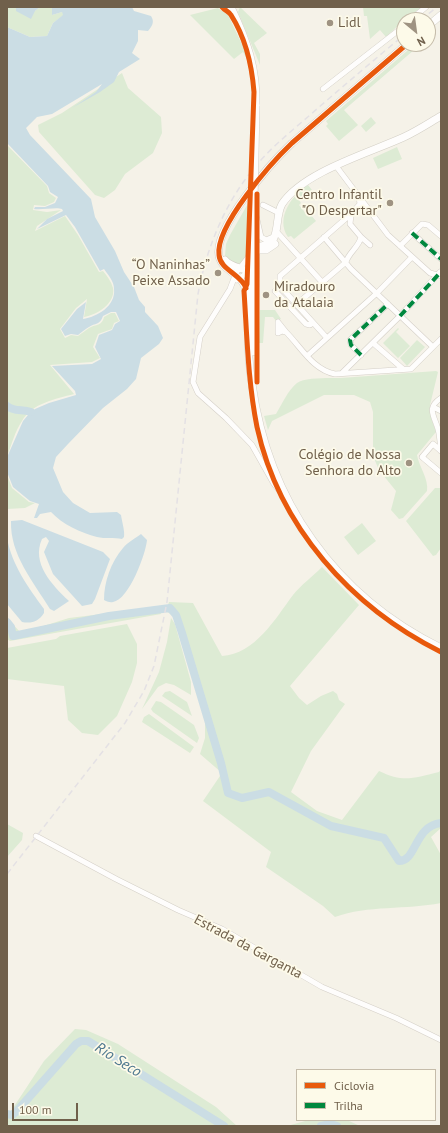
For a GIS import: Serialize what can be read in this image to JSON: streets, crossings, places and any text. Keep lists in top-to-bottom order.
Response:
{
  "streets": {
    "street": ["Estrada da Garganta"]
  },
  "water": ["Rio Seco"],
  "places": [
    "Lidl",
    "Centro Infantil \"O Despertar\"",
    "“O Naninhas” Peixe Assado",
    "Miradouro da Atalaia",
    "Colégio de Nossa Senhora do Alto"
  ],
  "legend": ["Ciclovia", "Trilha"],
  "scale_bar": "100 m",
  "north": "bottom right"
}
